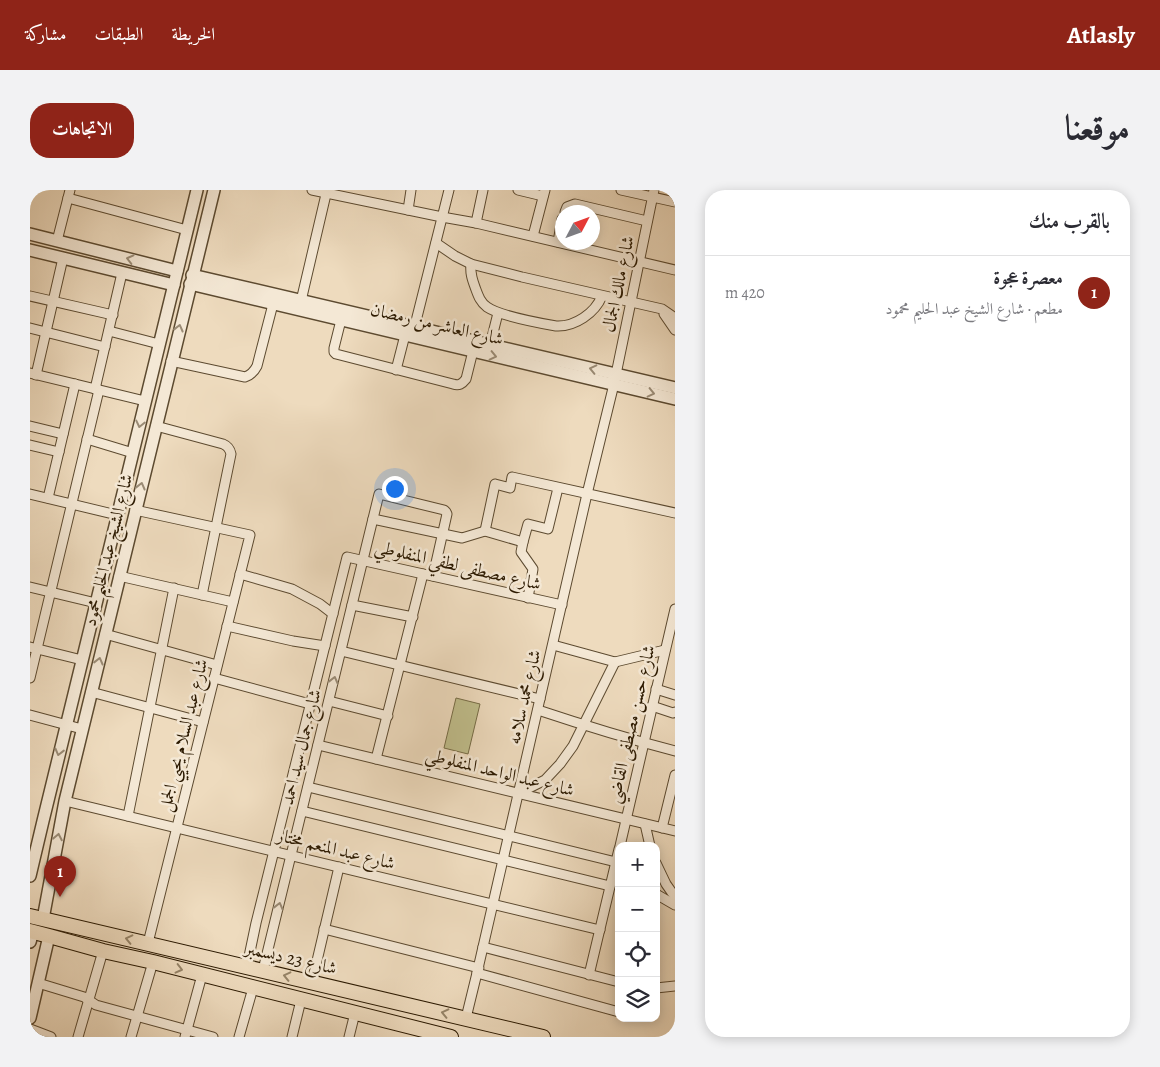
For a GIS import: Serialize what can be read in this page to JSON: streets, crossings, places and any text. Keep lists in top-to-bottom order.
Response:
{
  "streets": {
    "main road": ["شارع 23 ديسمبر"],
    "street": [
      "شارع مالك الجمال",
      "شارع العاشر من رمضان",
      "شارع الشيخ عبد الحليم محمود",
      "شارع مصطفى لطفي المنفلوطي",
      "شارع محمد سلامه",
      "شارع حسن مصطفى القاضي",
      "شارع عبد السلام يحيي الجمل",
      "شارع جمال سيد احمد",
      "شارع عبد الواحد المنفلوطي",
      "شارع عبد المنعم مختار"
    ]
  },
  "crossings": [
    ["شارع مالك الجمال", "شارع العاشر من رمضان"],
    ["شارع مالك الجمال", "شارع محمد سلامه"],
    ["شارع العاشر من رمضان", "شارع الشيخ عبد الحليم محمود"],
    ["شارع العاشر من رمضان", "شارع محمد سلامه"],
    ["شارع الشيخ عبد الحليم محمود", "شارع عبد المنعم مختار"],
    ["شارع الشيخ عبد الحليم محمود", "شارع 23 ديسمبر"],
    ["شارع مصطفى لطفي المنفلوطي", "شارع محمد سلامه"],
    ["شارع مصطفى لطفي المنفلوطي", "شارع جمال سيد احمد"],
    ["شارع محمد سلامه", "شارع عبد الواحد المنفلوطي"],
    ["شارع محمد سلامه", "شارع عبد المنعم مختار"],
    ["شارع محمد سلامه", "شارع 23 ديسمبر"],
    ["شارع حسن مصطفى القاضي", "شارع عبد الواحد المنفلوطي"],
    ["شارع عبد السلام يحيي الجمل", "شارع عبد المنعم مختار"],
    ["شارع عبد السلام يحيي الجمل", "شارع 23 ديسمبر"],
    ["شارع جمال سيد احمد", "شارع عبد الواحد المنفلوطي"],
    ["شارع جمال سيد احمد", "شارع عبد المنعم مختار"],
    ["شارع جمال سيد احمد", "شارع 23 ديسمبر"]
  ],
  "north": "top right",
  "page": {
    "header": "Atlasly",
    "nav": ["الخريطة", "الطبقات", "مشاركة"],
    "title": "موقعنا",
    "buttons": "الاتجاهات",
    "heading": "بالقرب منك",
    "list": [
      {
        "mark": "1",
        "name": "معصرة عجوة",
        "note": "مطعم · شارع الشيخ عبد الحليم محمود",
        "value": "420 m"
      }
    ],
    "map_buttons": ["+", "−"],
    "pins": "1"
  }
}
